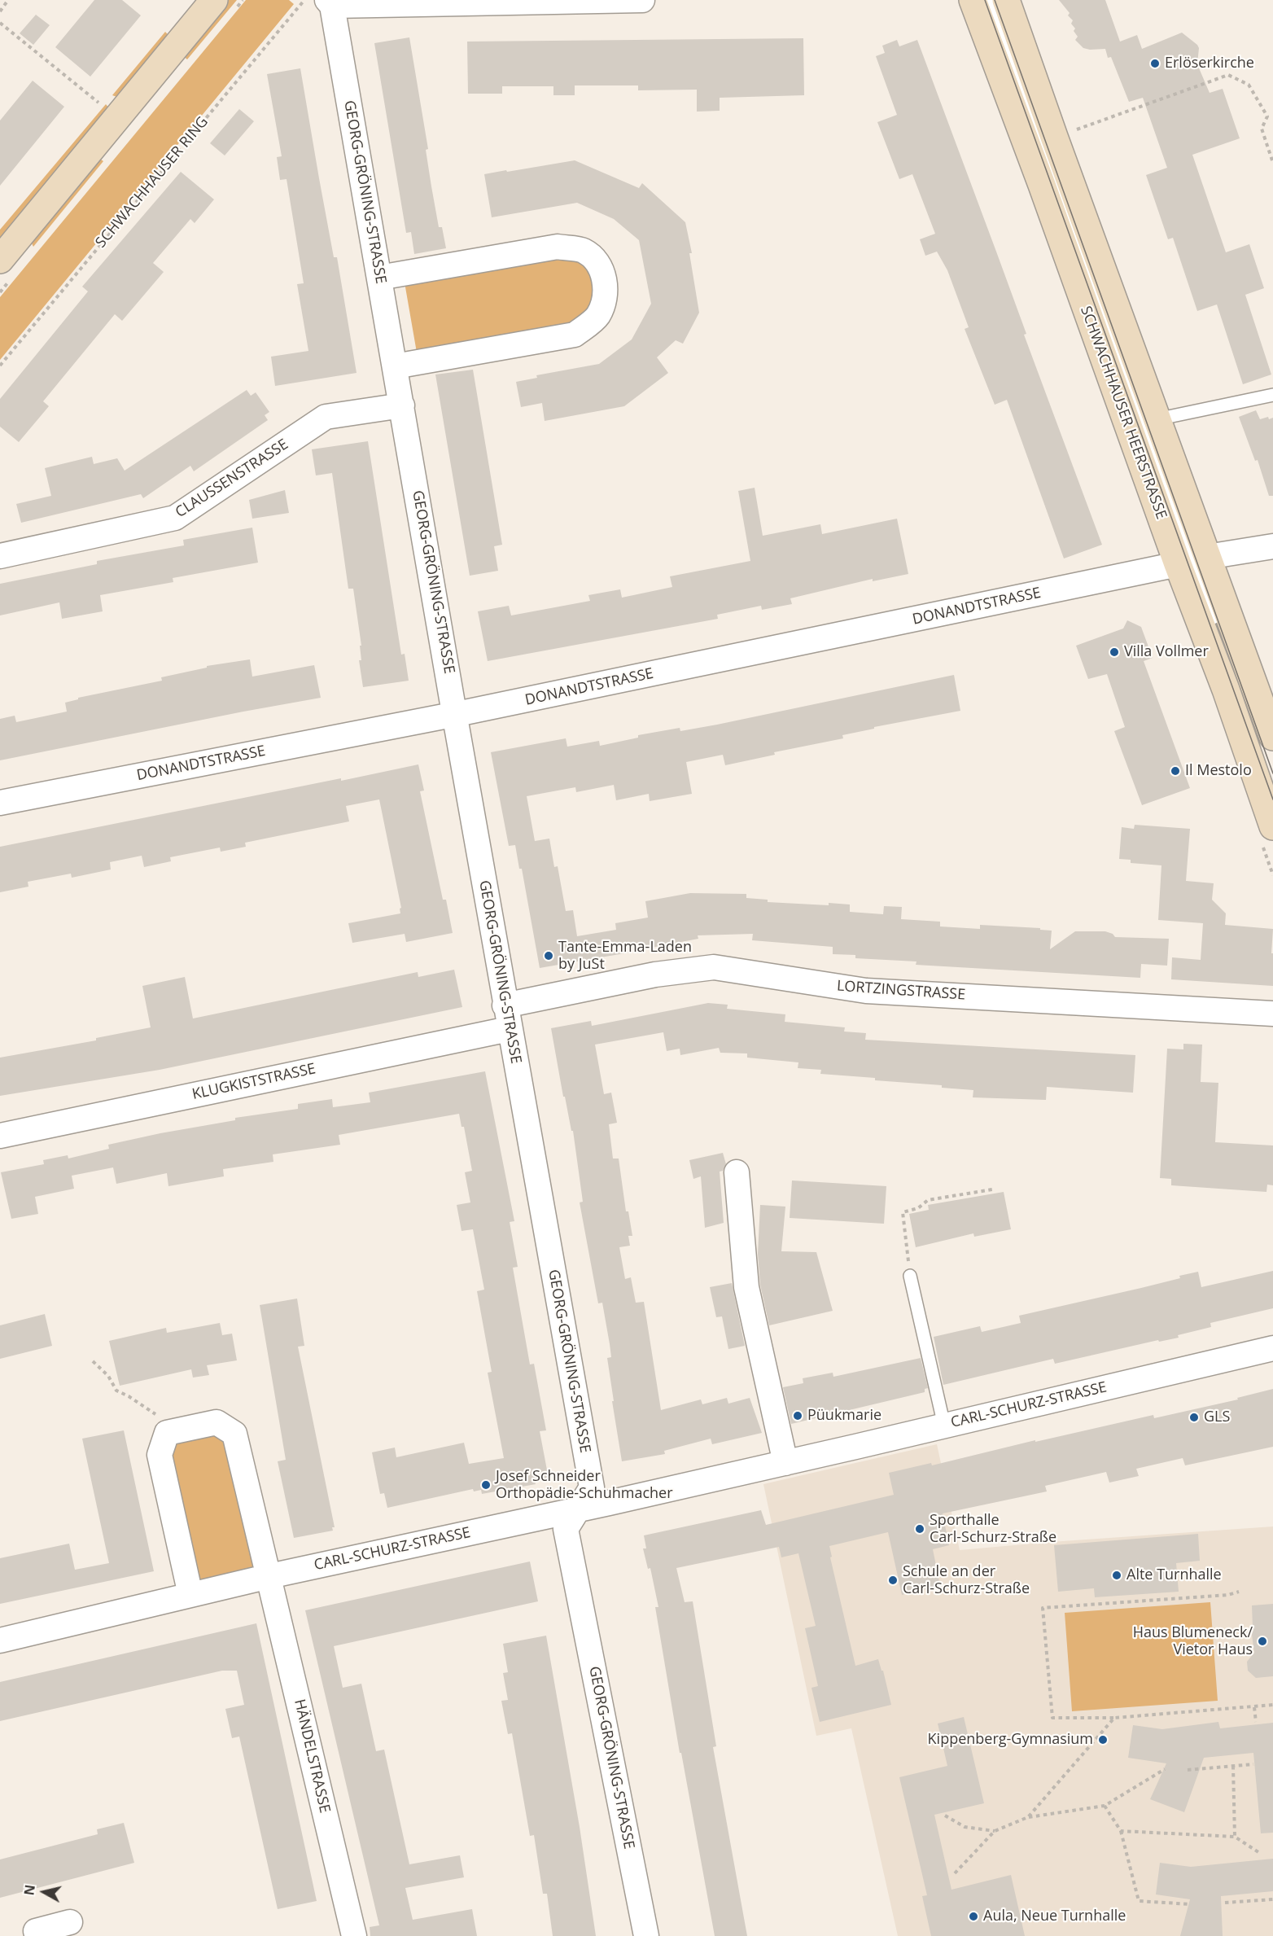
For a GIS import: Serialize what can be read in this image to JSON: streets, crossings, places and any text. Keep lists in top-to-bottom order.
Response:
{
  "streets": {
    "main road": ["SCHWACHHAUSER HEERSTRASSE"],
    "street": [
      "GEORG-GRÖNING-STRASSE",
      "CLAUSSENSTRASSE",
      "DONANDTSTRASSE",
      "LORTZINGSTRASSE",
      "KLUGKISTSTRASSE",
      "CARL-SCHURZ-STRASSE",
      "HÄNDELSTRASSE"
    ],
    "path": ["SCHWACHHAUSER RING"]
  },
  "crossings": [
    ["GEORG-GRÖNING-STRASSE", "CLAUSSENSTRASSE"],
    ["GEORG-GRÖNING-STRASSE", "DONANDTSTRASSE"],
    ["GEORG-GRÖNING-STRASSE", "LORTZINGSTRASSE"],
    ["GEORG-GRÖNING-STRASSE", "KLUGKISTSTRASSE"],
    ["GEORG-GRÖNING-STRASSE", "CARL-SCHURZ-STRASSE"],
    ["SCHWACHHAUSER HEERSTRASSE", "DONANDTSTRASSE"],
    ["LORTZINGSTRASSE", "KLUGKISTSTRASSE"],
    ["CARL-SCHURZ-STRASSE", "HÄNDELSTRASSE"]
  ],
  "places": [
    "Erlöserkirche",
    "Villa Vollmer",
    "Il Mestolo",
    "Tante-Emma-Laden by JuSt",
    "Püukmarie",
    "GLS",
    "Josef Schneider Orthopädie-Schuhmacher",
    "Sporthalle Carl-Schurz-Straße",
    "Alte Turnhalle",
    "Schule an der Carl-Schurz-Straße",
    "Haus Blumeneck/ Vietor Haus",
    "Kippenberg-Gymnasium",
    "Aula, Neue Turnhalle"
  ],
  "north": "left"
}
